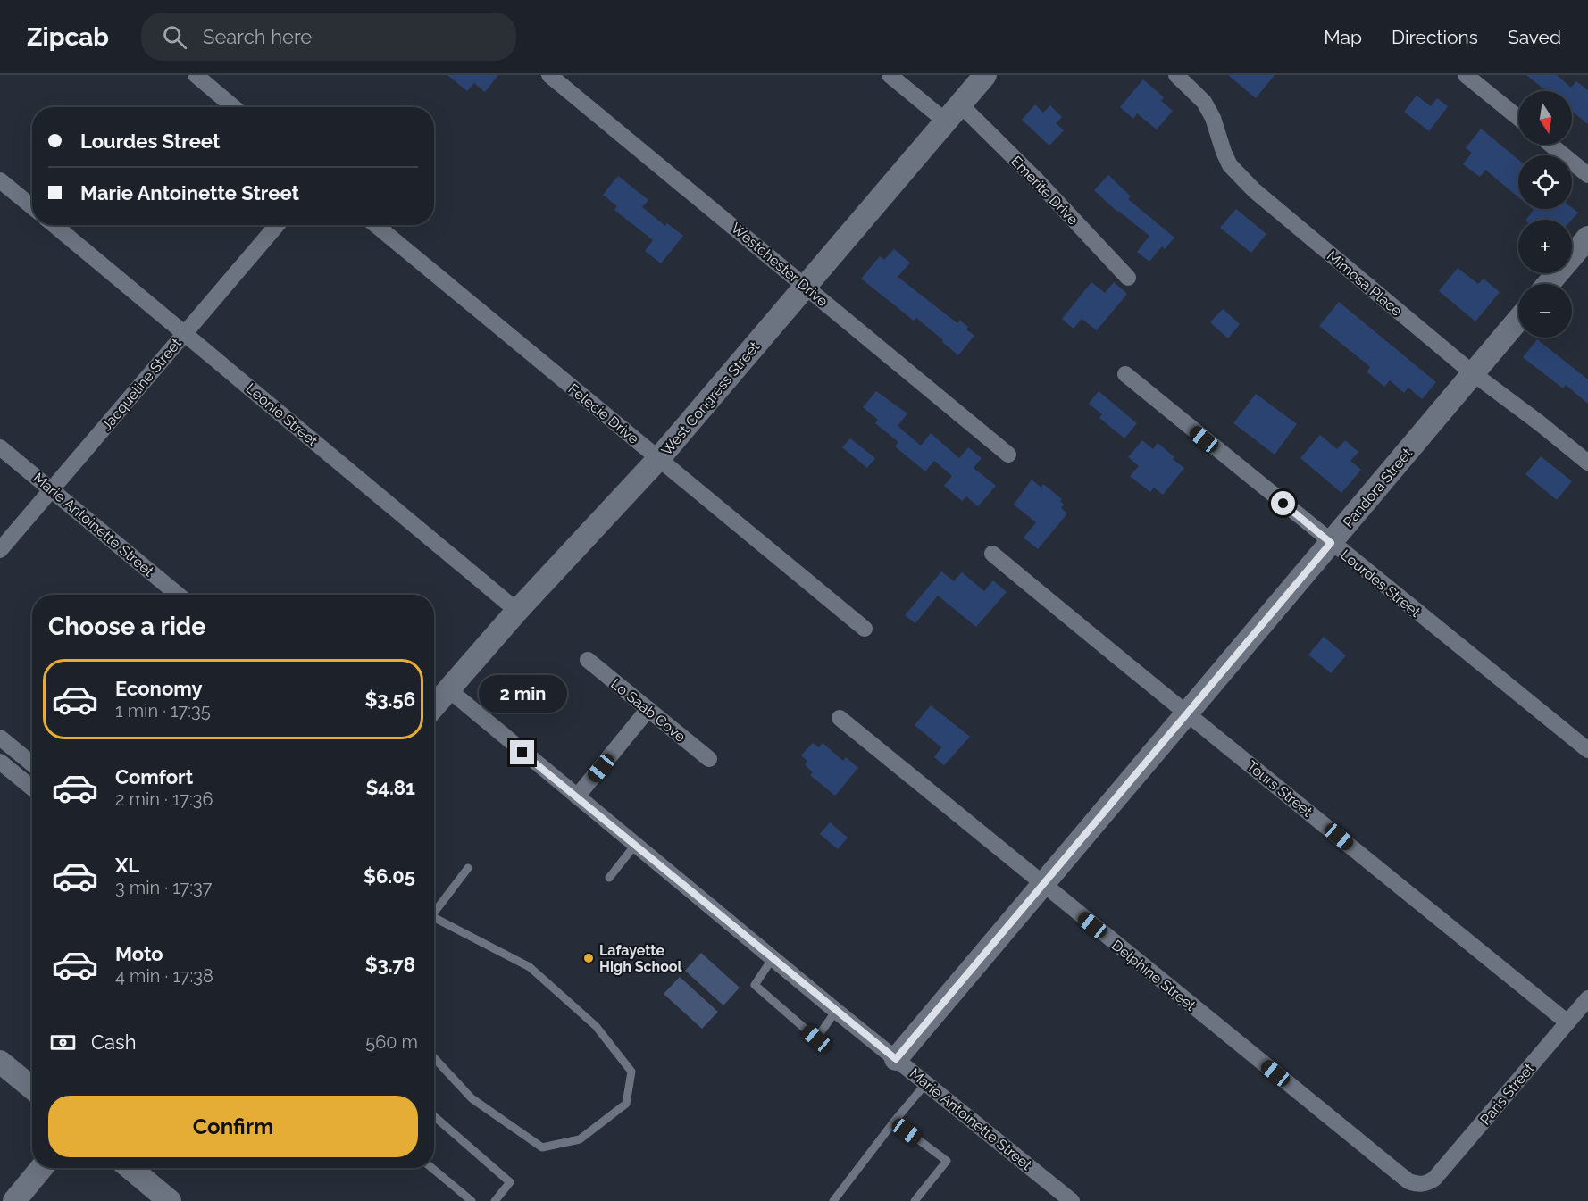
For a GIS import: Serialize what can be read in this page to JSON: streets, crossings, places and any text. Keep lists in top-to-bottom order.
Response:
{
  "streets": {
    "street": [
      "Emerite Drive",
      "Westchester Drive",
      "Mimosa Place",
      "Jacqueline Street",
      "West Congress Street",
      "Felecie Drive",
      "Leonie Street",
      "Pandora Street",
      "Marie Antoinette Street",
      "Lourdes Street",
      "Lo Saab Cove",
      "Tours Street",
      "Delphine Street",
      "Paris Street"
    ]
  },
  "crossings": [
    ["Emerite Drive", "West Congress Street"],
    ["Westchester Drive", "West Congress Street"],
    ["Mimosa Place", "Pandora Street"],
    ["Jacqueline Street", "Leonie Street"],
    ["Jacqueline Street", "Marie Antoinette Street"],
    ["West Congress Street", "Felecie Drive"],
    ["West Congress Street", "Leonie Street"],
    ["West Congress Street", "Marie Antoinette Street"],
    ["Pandora Street", "Marie Antoinette Street"],
    ["Pandora Street", "Lourdes Street"],
    ["Pandora Street", "Tours Street"],
    ["Pandora Street", "Delphine Street"],
    ["Tours Street", "Paris Street"],
    ["Delphine Street", "Paris Street"]
  ],
  "places": ["Lafayette High School"],
  "north": "bottom",
  "page": {
    "header": "Zipcab",
    "search": "Search here",
    "nav": ["Map", "Directions", "Saved"],
    "map_buttons": ["+", "−"],
    "banner": ["Lourdes Street", "Marie Antoinette Street"],
    "heading": "Choose a ride",
    "list": [
      {
        "name": "Economy",
        "note": "1 min · 17:35",
        "value": "$3.56"
      },
      {
        "name": "Comfort",
        "note": "2 min · 17:36",
        "value": "$4.81"
      },
      {
        "name": "XL",
        "note": "3 min · 17:37",
        "value": "$6.05"
      },
      {
        "name": "Moto",
        "note": "4 min · 17:38",
        "value": "$3.78"
      }
    ],
    "bubble": "2 min",
    "pay": ["Cash", "560 m"],
    "buttons": "Confirm"
  }
}
